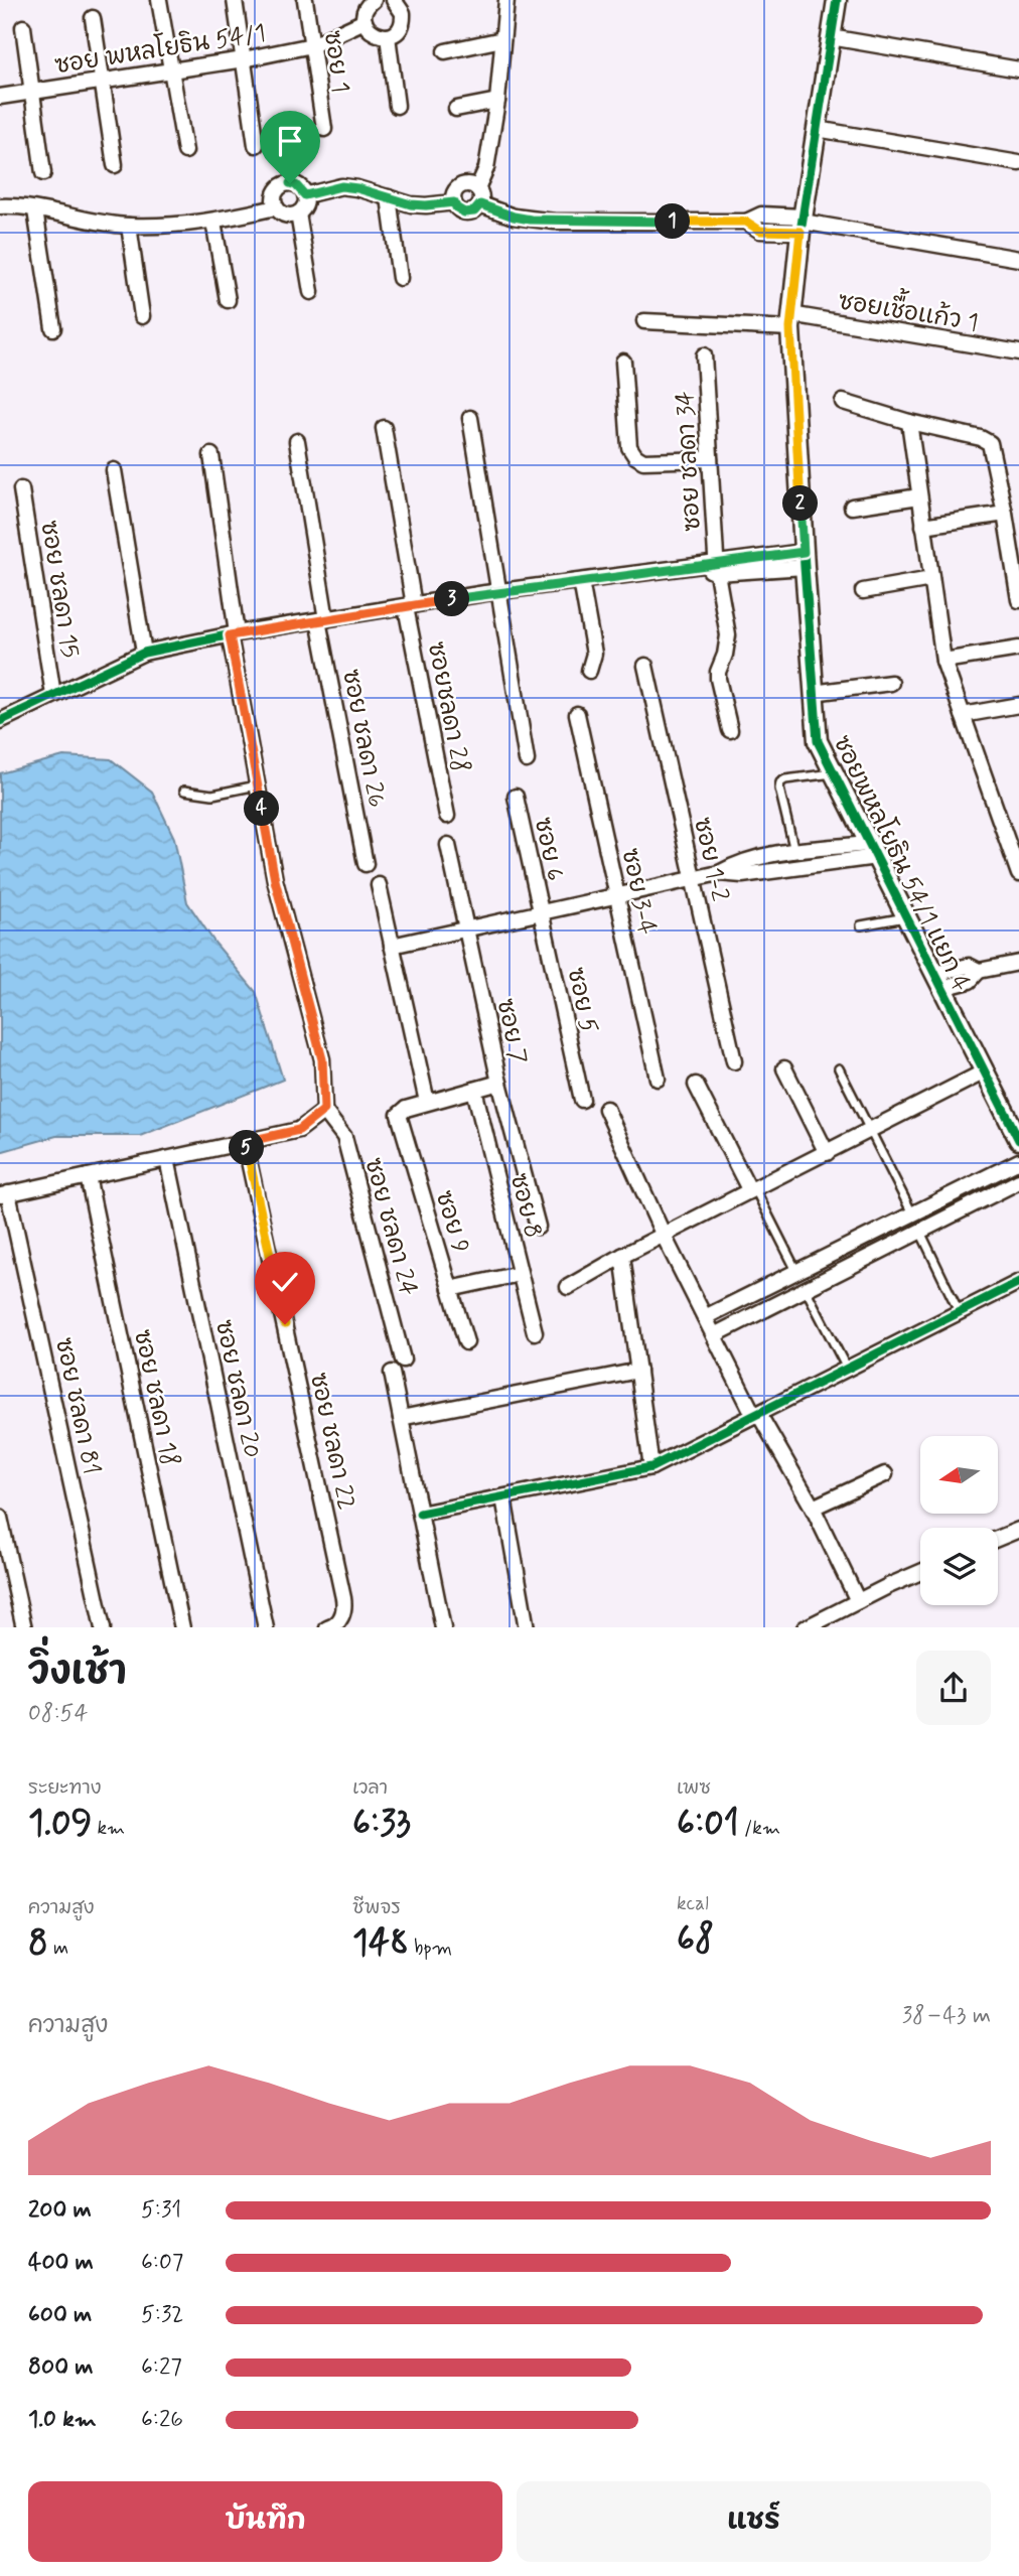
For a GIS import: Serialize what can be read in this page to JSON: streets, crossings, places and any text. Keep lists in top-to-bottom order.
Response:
{
  "streets": {
    "street": [
      "ซอย พหลโยธิน 54/1",
      "ซอย 1",
      "ซอยเชื้อแก้ว 1",
      "ซอย ชลดา 34",
      "ซอย ชลดา 15",
      "ซอยชลดา 28",
      "ซอย ชลดา 26",
      "ซอย 6",
      "ซอย 1-2",
      "ซอยพหลโยธิน 54/1 แยก 4",
      "ซอย 3-4",
      "ซอย 5",
      "ซอย 7",
      "ซอย 8",
      "ซอย 9",
      "ซอย ชลดา 24",
      "ซอย ชลดา 20",
      "ซอย ชลดา 18",
      "ซอย ชลดา 81",
      "ซอย ชลดา 22"
    ]
  },
  "crossings": [
    ["ซอย พหลโยธิน 54/1", "ซอย 1"],
    ["ซอยเชื้อแก้ว 1", "ซอยพหลโยธิน 54/1 แยก 4"],
    ["ซอย 6", "ซอย 5"]
  ],
  "north": "left",
  "page": {
    "pins": [
      "1",
      "2",
      "3",
      "4",
      "5"
    ],
    "heading": ["วิ่งเช้า", "08:54"],
    "stats": [
      ["ระยะทาง", "1.09 km"],
      ["เวลา", "6:33"],
      ["เพซ", "6:01 /km"],
      ["ความสูง", "8 m"],
      ["ชีพจร", "148 bpm"],
      ["kcal", "68"]
    ],
    "chart": ["ความสูง", "38–43 m"],
    "list": [
      {
        "name": "200 m",
        "note": "5:31"
      },
      {
        "name": "400 m",
        "note": "6:07"
      },
      {
        "name": "600 m",
        "note": "5:32"
      },
      {
        "name": "800 m",
        "note": "6:27"
      },
      {
        "name": "1.0 km",
        "note": "6:26"
      }
    ],
    "buttons": ["บันทึก", "แชร์"]
  }
}
